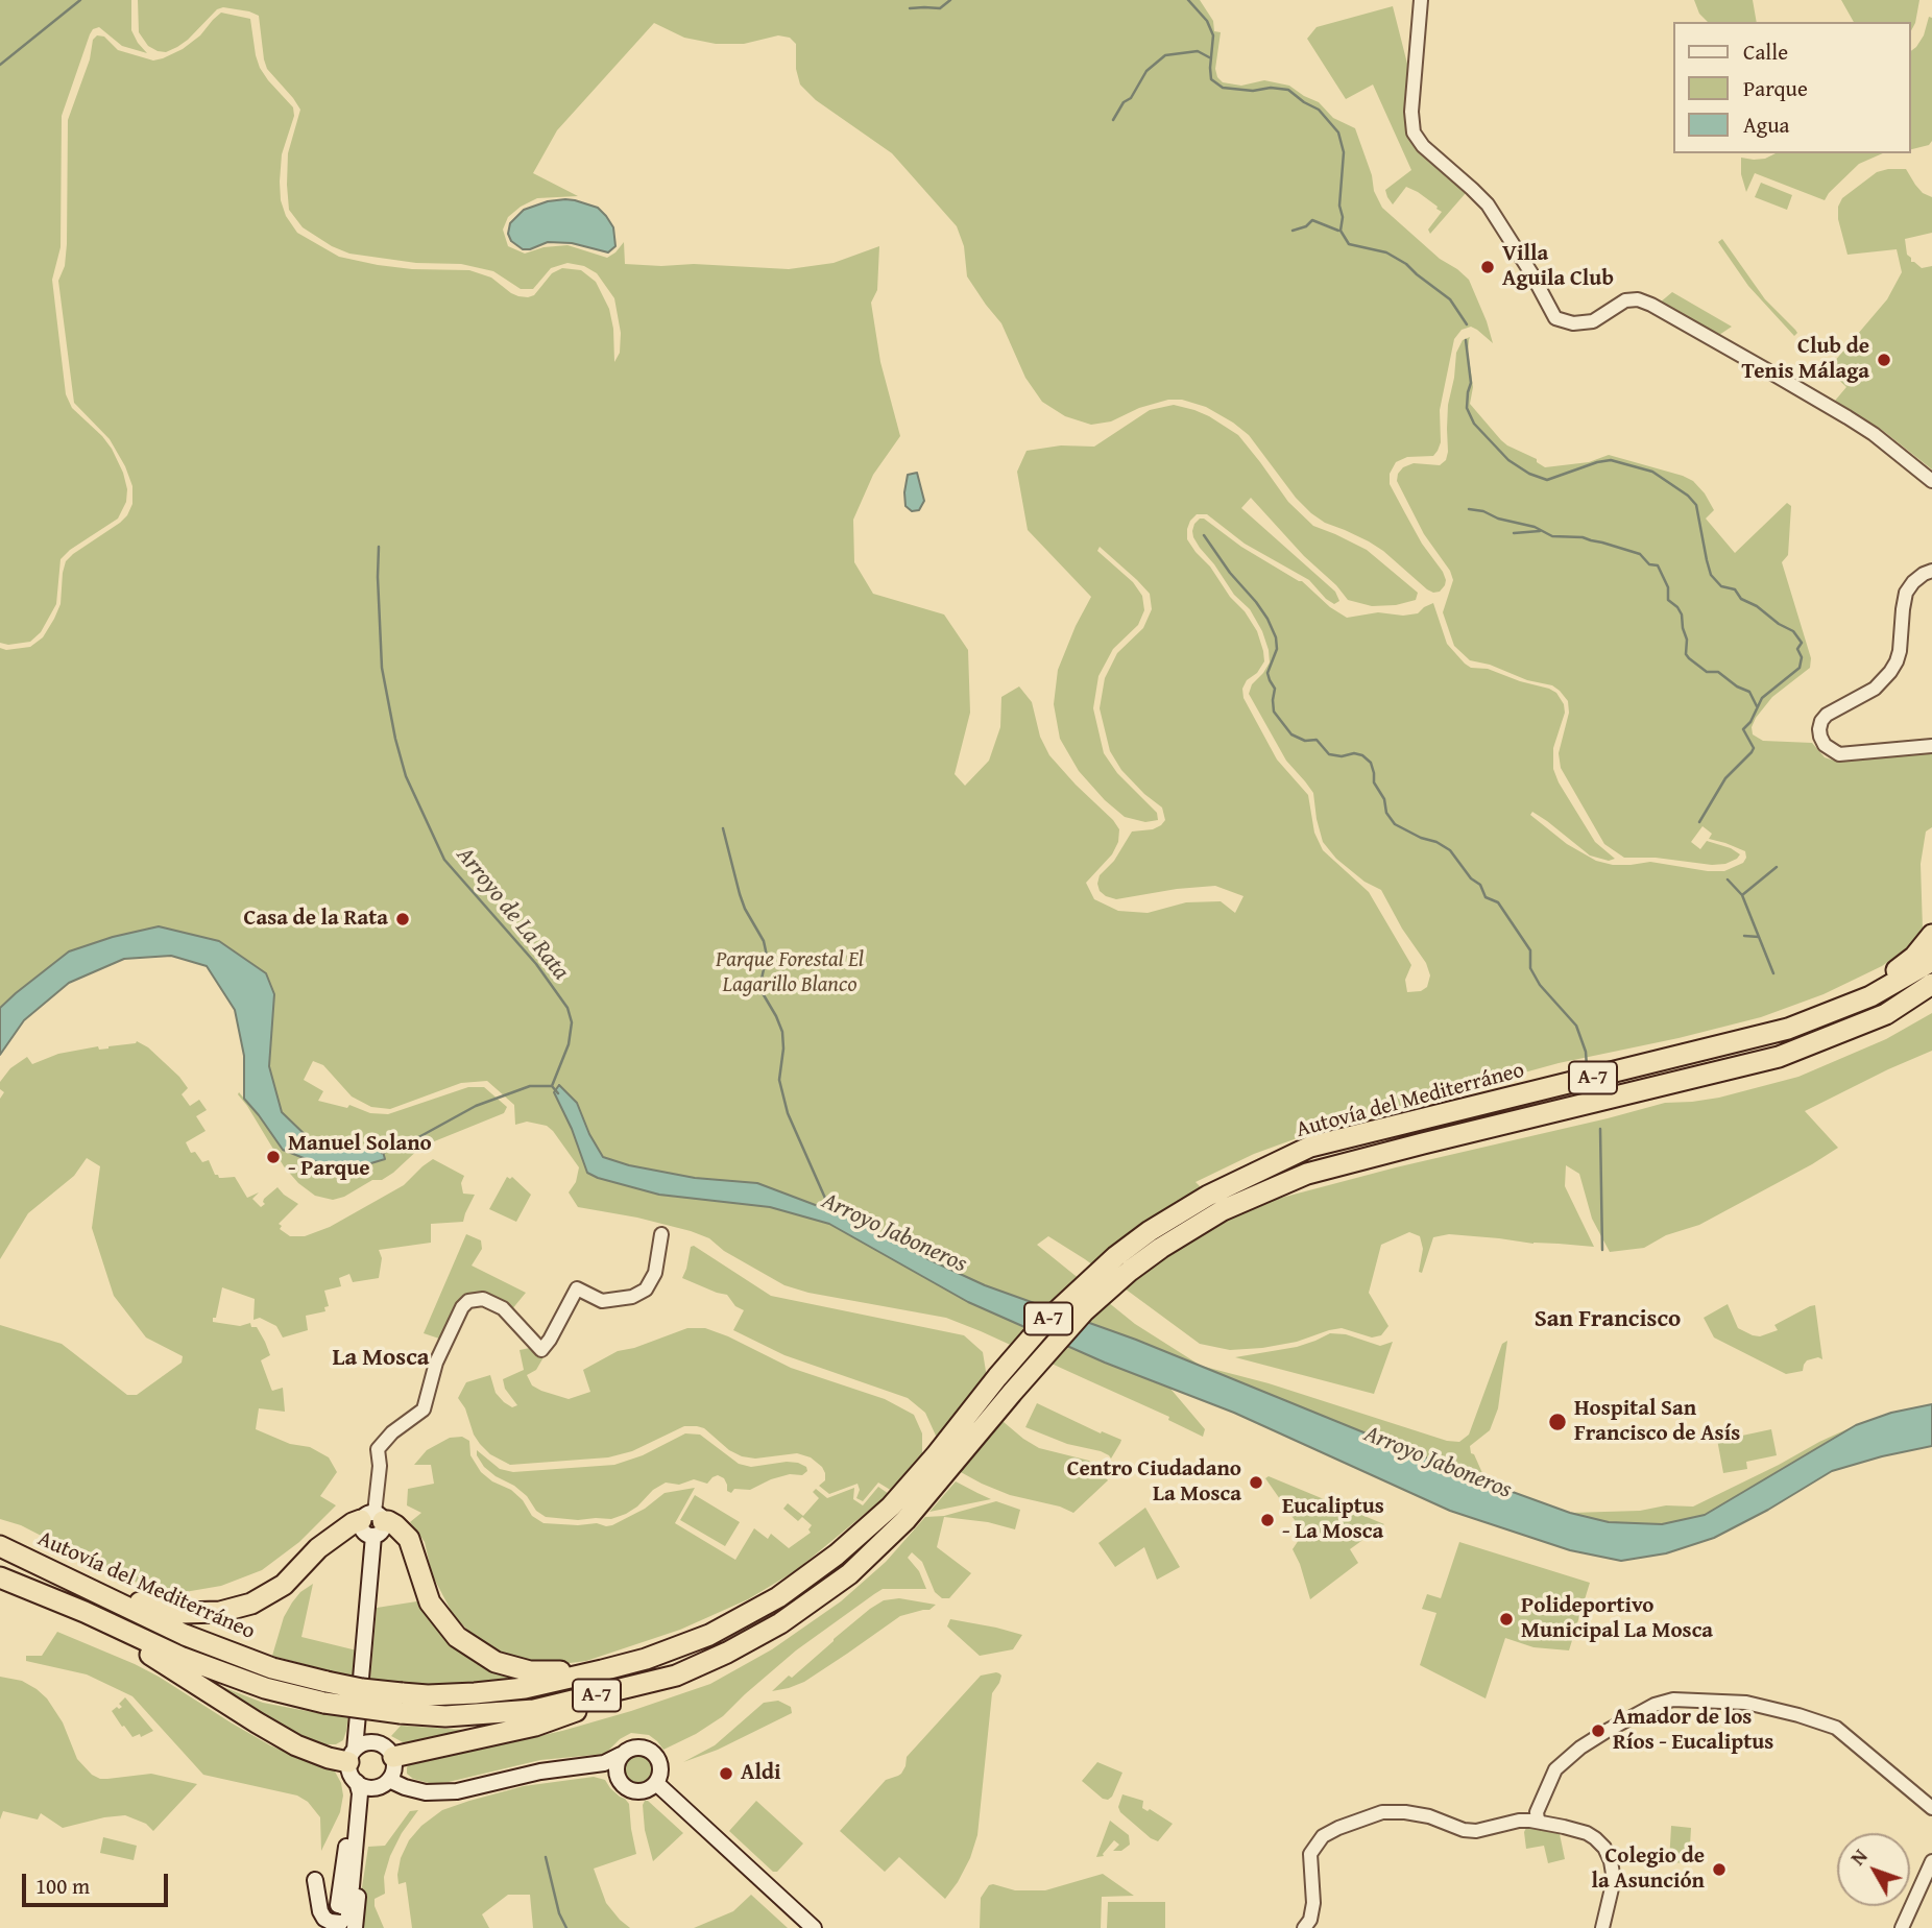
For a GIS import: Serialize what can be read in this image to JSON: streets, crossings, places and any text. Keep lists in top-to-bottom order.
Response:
{
  "streets": {
    "highway": ["A-7", "Autovía del Mediterráneo"]
  },
  "districts": ["San Francisco", "La Mosca"],
  "water": ["Arroyo de La Rata", "Arroyo Jaboneros"],
  "parks": ["Parque Forestal El Lagarillo Blanco"],
  "places": [
    "Villa Aguila Club",
    "Club de Tenis Málaga",
    "Casa de la Rata",
    "Manuel Solano - Parque",
    "Hospital San Francisco de Asís",
    "Centro Ciudadano La Mosca",
    "Eucaliptus - La Mosca",
    "Polideportivo Municipal La Mosca",
    "Amador de los Ríos - Eucaliptus",
    "Aldi",
    "Colegio de la Asunción"
  ],
  "legend": ["Calle", "Parque", "Agua"],
  "scale_bar": "100 m",
  "north": "top left"
}
